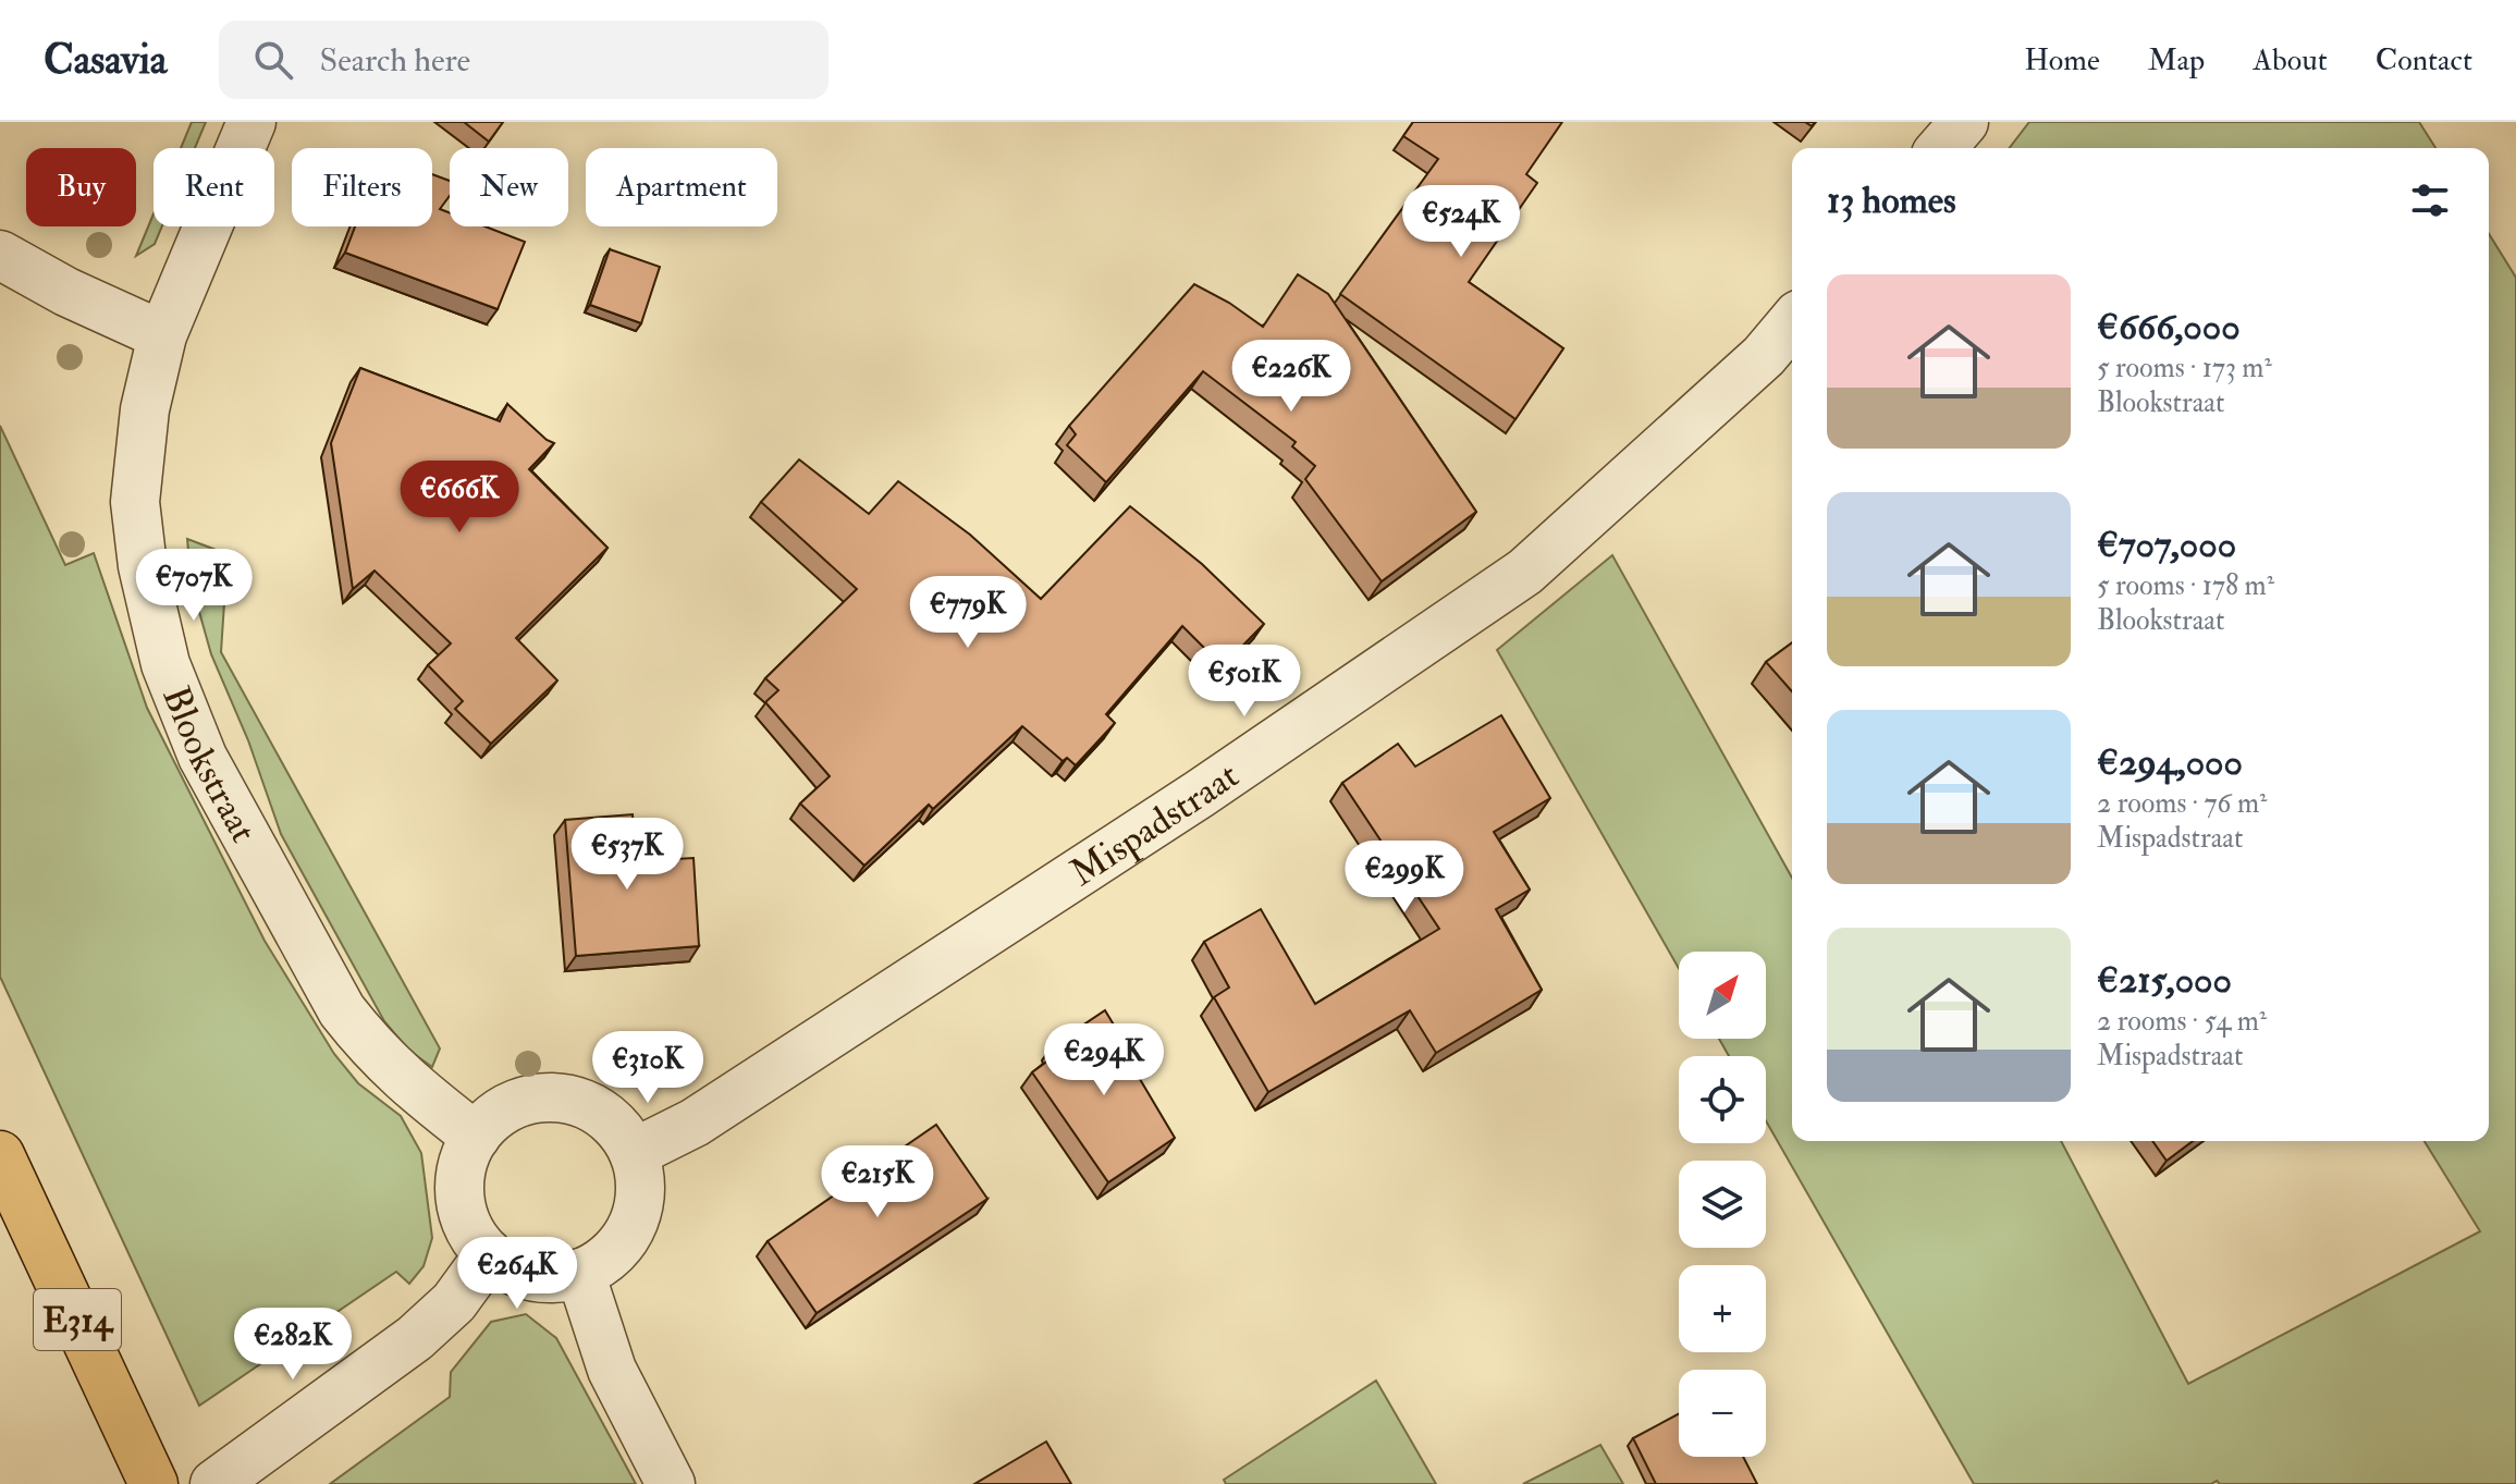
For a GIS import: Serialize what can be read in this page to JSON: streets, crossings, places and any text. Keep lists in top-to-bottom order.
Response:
{
  "streets": {
    "highway": ["E314"],
    "street": ["Blookstraat", "Mispadstraat"]
  },
  "crossings": [
    ["Blookstraat", "Mispadstraat"]
  ],
  "north": "top right",
  "page": {
    "header": "Casavia",
    "search": "Search here",
    "nav": [
      "Home",
      "Map",
      "About",
      "Contact"
    ],
    "chip": [
      "Buy",
      "Rent",
      "Filters",
      "New",
      "Apartment"
    ],
    "heading": "13 homes",
    "price": [
      "€524K",
      "€226K",
      "€666K",
      "€707K",
      "€779K",
      "€501K",
      "€537K",
      "€299K",
      "€294K",
      "€310K",
      "€215K",
      "€264K",
      "€282K"
    ],
    "list": [
      {
        "name": "€666,000",
        "note": "5 rooms · 173 m² · Blookstraat"
      },
      {
        "name": "€707,000",
        "note": "5 rooms · 178 m² · Blookstraat"
      },
      {
        "name": "€294,000",
        "note": "2 rooms · 76 m² · Mispadstraat"
      },
      {
        "name": "€215,000",
        "note": "2 rooms · 54 m² · Mispadstraat"
      }
    ],
    "map_buttons": ["+", "−"]
  }
}
